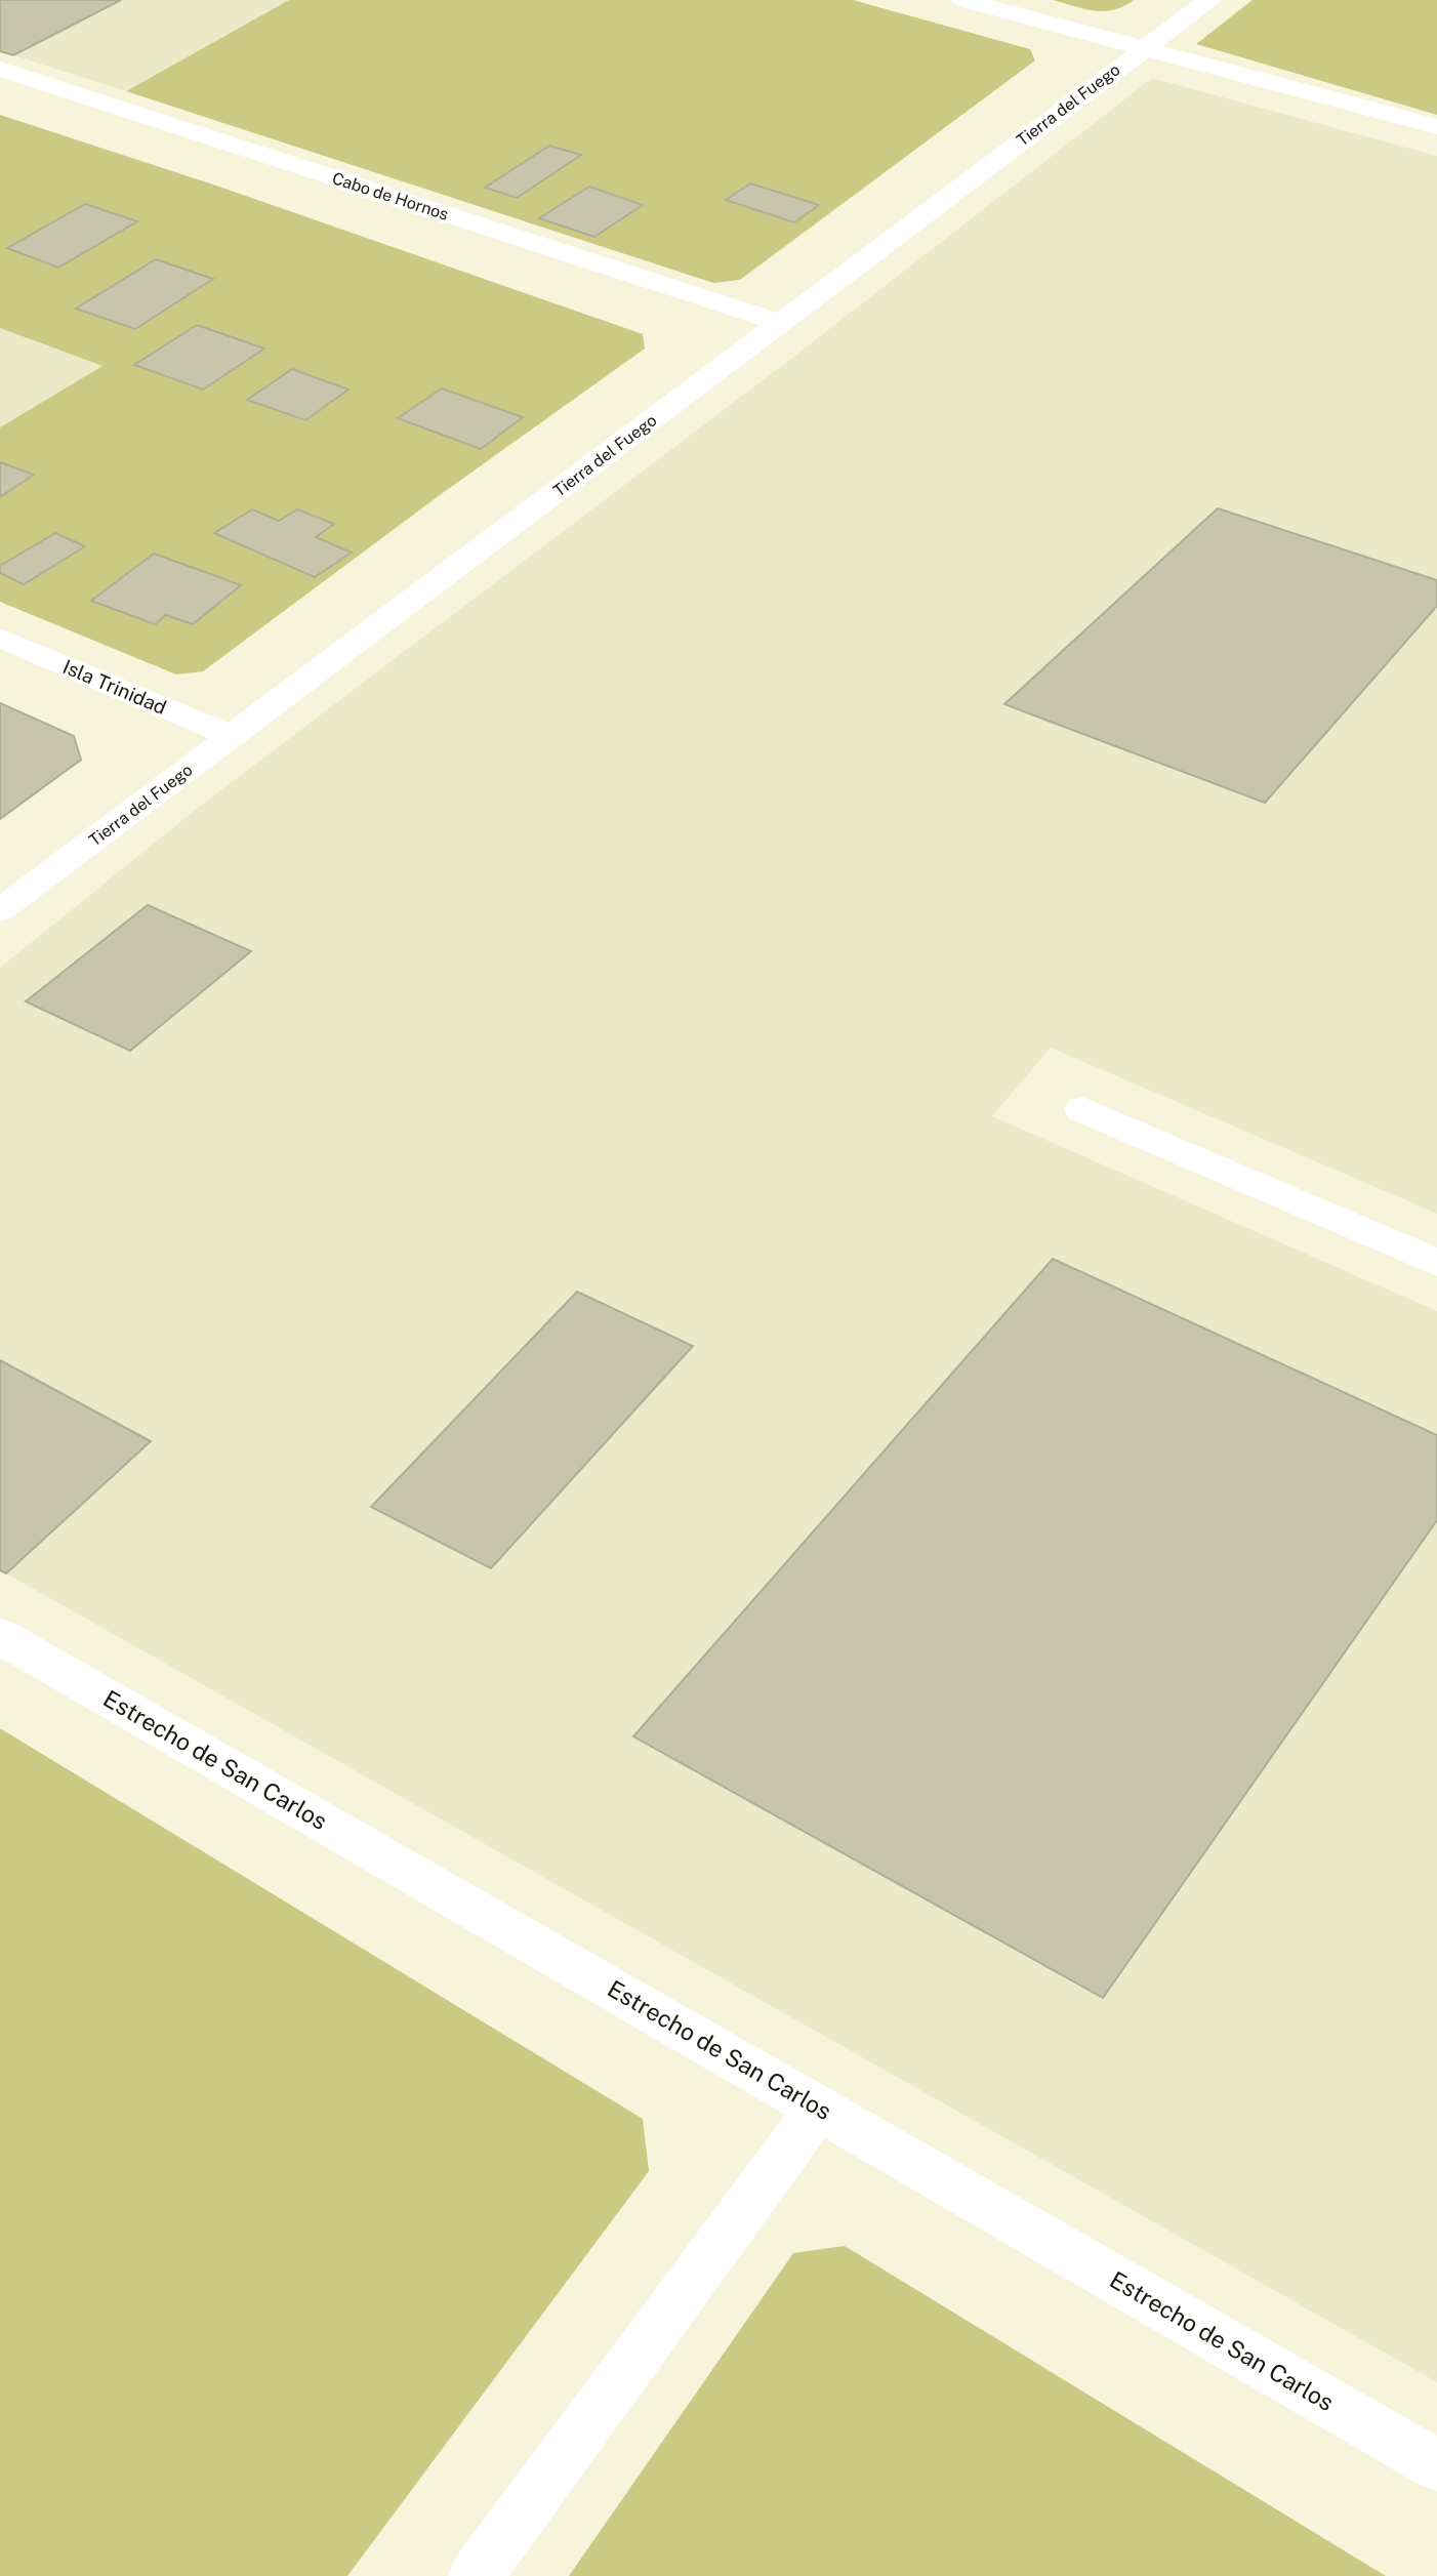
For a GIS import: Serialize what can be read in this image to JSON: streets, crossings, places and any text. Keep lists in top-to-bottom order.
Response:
{
  "streets": {
    "street": [
      "Tierra del Fuego",
      "Cabo de Hornos",
      "Isla Trinidad",
      "Estrecho de San Carlos"
    ]
  },
  "crossings": [
    ["Tierra del Fuego", "Cabo de Hornos"],
    ["Tierra del Fuego", "Isla Trinidad"]
  ]
}
